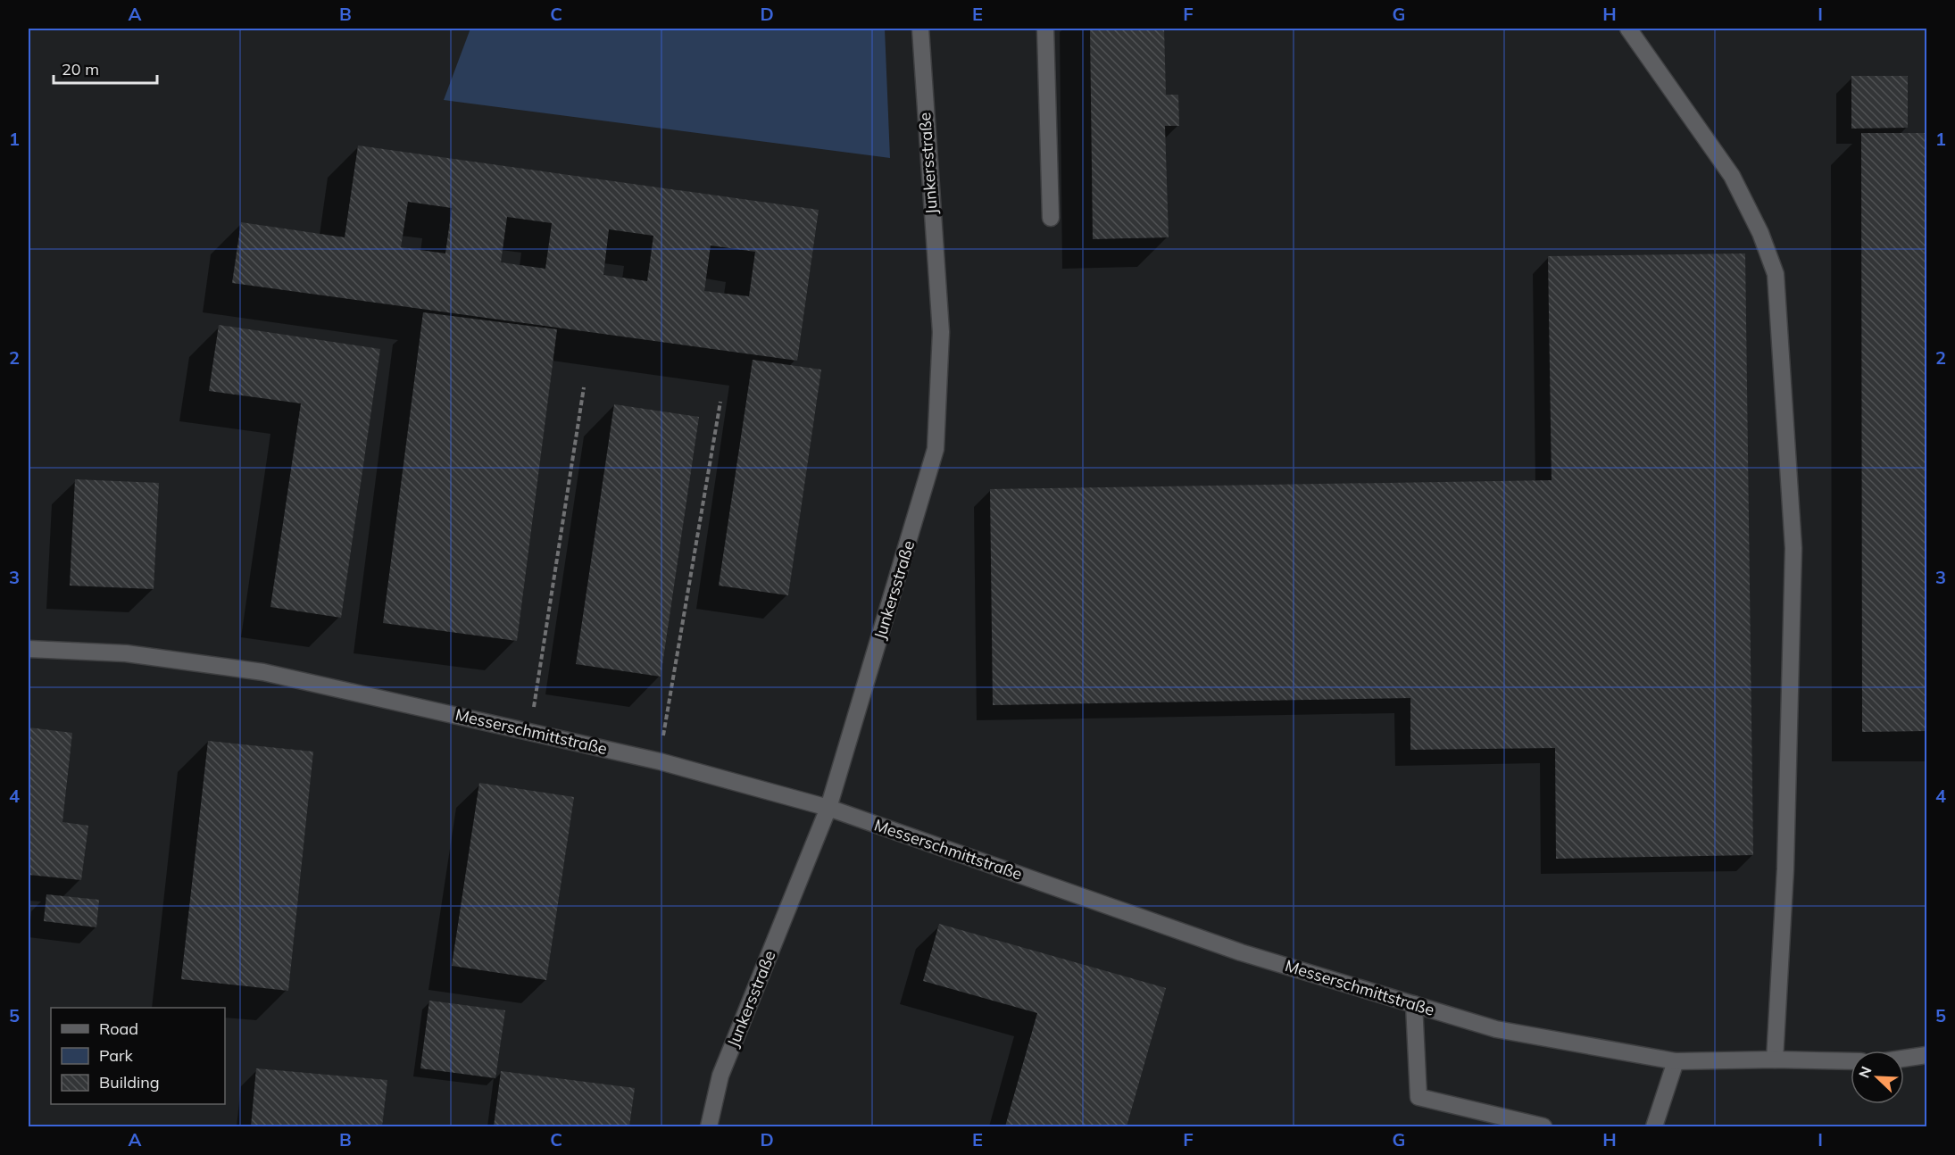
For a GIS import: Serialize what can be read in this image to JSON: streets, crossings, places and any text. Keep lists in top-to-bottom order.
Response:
{
  "streets": {
    "street": ["Junkersstraße", "Messerschmittstraße"]
  },
  "crossings": [
    ["Junkersstraße", "Messerschmittstraße"]
  ],
  "legend": ["Road", "Park", "Building"],
  "scale_bar": "20 m",
  "north": "top left",
  "grid": {
    "columns": [
      "A",
      "B",
      "C",
      "D",
      "E",
      "F",
      "G",
      "H",
      "I"
    ],
    "rows": [
      "1",
      "2",
      "3",
      "4",
      "5"
    ]
  }
}
